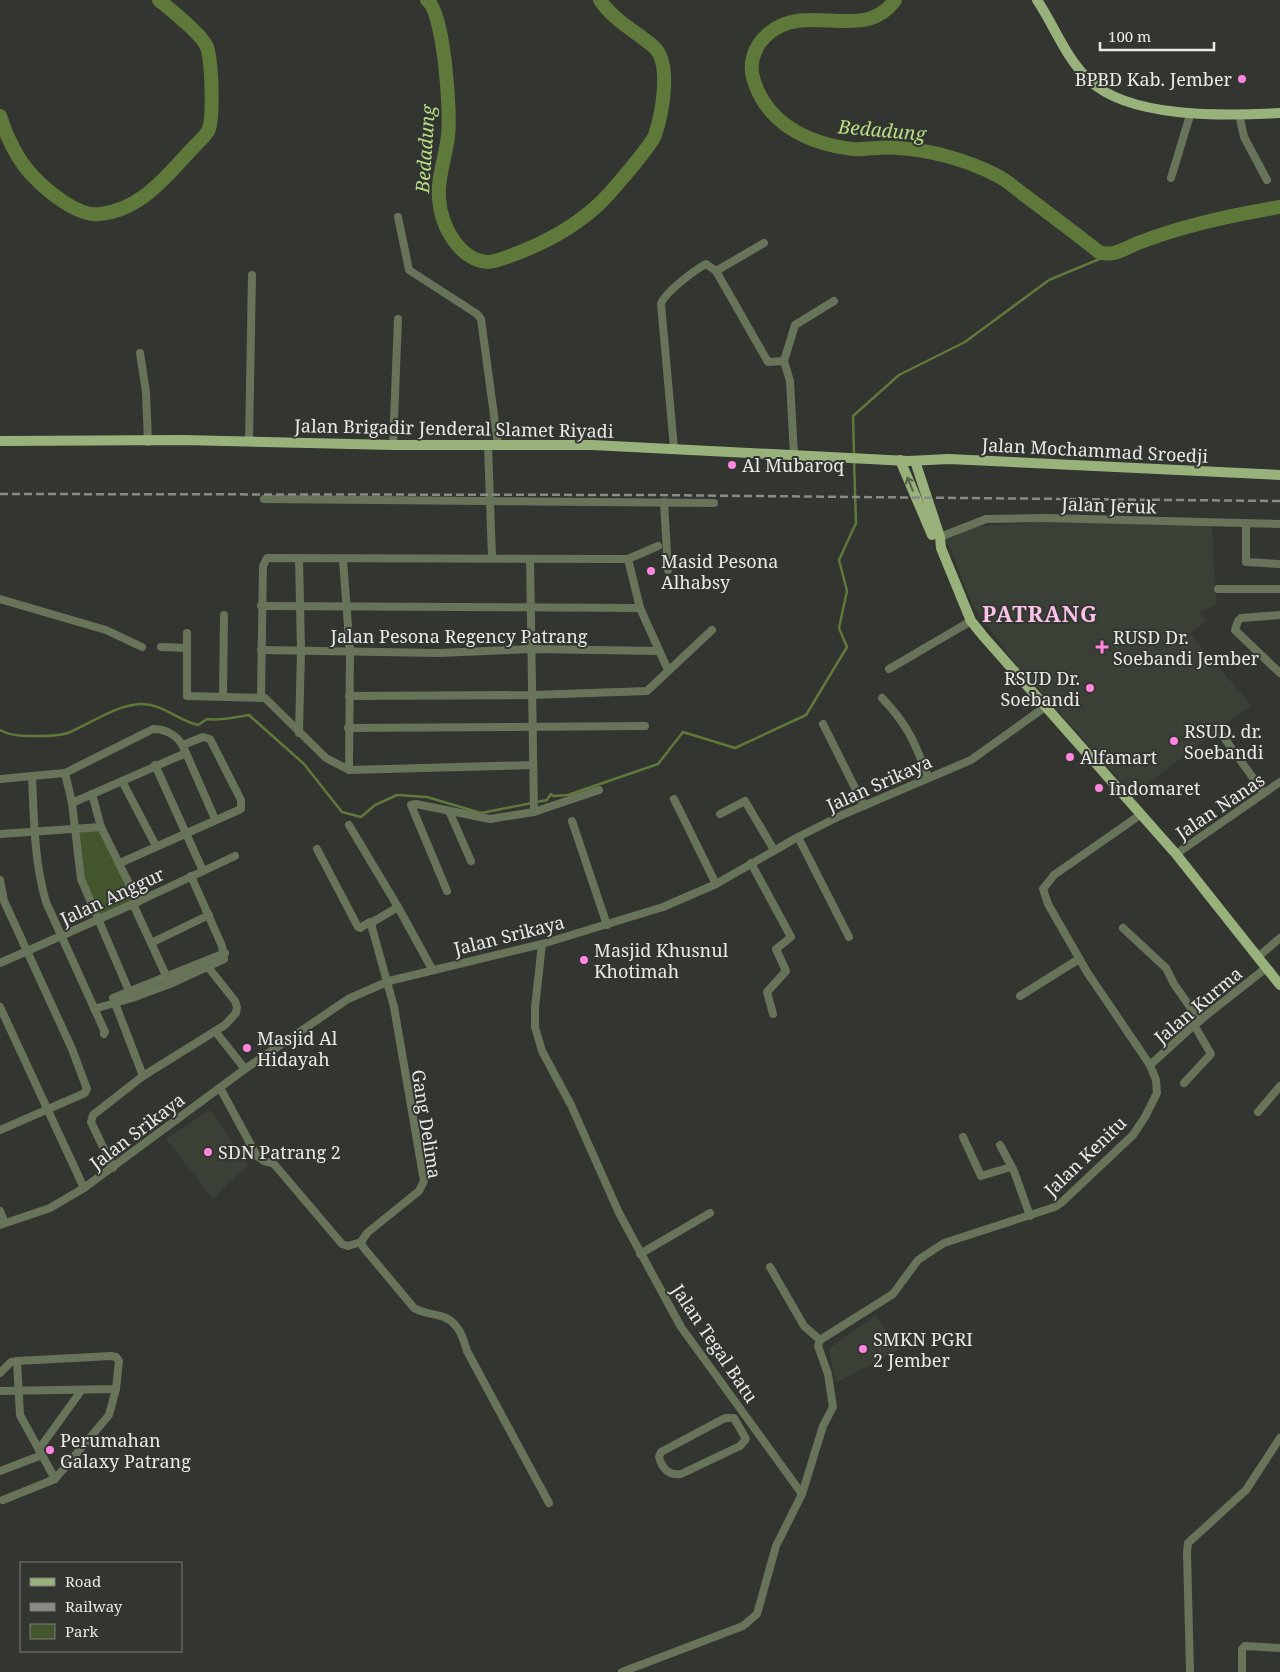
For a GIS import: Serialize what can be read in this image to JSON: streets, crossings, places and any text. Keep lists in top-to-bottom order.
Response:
{
  "streets": {
    "main road": ["Jalan Brigadir Jenderal Slamet Riyadi", "Jalan Mochammad Sroedji"],
    "street": [
      "Jalan Jeruk",
      "Jalan Pesona Regency Patrang",
      "Jalan Srikaya",
      "Jalan Nanas",
      "Jalan Anggur",
      "Jalan Kurma",
      "Gang Delima",
      "Jalan Kenitu",
      "Jalan Tegal Batu"
    ]
  },
  "crossings": [
    ["Jalan Brigadir Jenderal Slamet Riyadi", "Jalan Mochammad Sroedji"],
    ["Jalan Srikaya", "Gang Delima"],
    ["Jalan Srikaya", "Jalan Tegal Batu"],
    ["Jalan Kurma", "Jalan Kenitu"]
  ],
  "districts": ["PATRANG"],
  "water": ["Bedadung"],
  "places": {
    "other": [
      "BPBD Kab. Jember",
      "Al Mubaroq",
      "Masid Pesona Alhabsy",
      "RSUD Dr. Soebandi",
      "RSUD. dr. Soebandi",
      "Alfamart",
      "Indomaret",
      "Masjid Khusnul Khotimah",
      "Masjid Al Hidayah",
      "SDN Patrang 2",
      "SMKN PGRI 2 Jember",
      "Perumahan Galaxy Patrang"
    ],
    "health": ["RUSD Dr. Soebandi Jember"]
  },
  "legend": ["Road", "Railway", "Park"],
  "scale_bar": "100 m"
}
